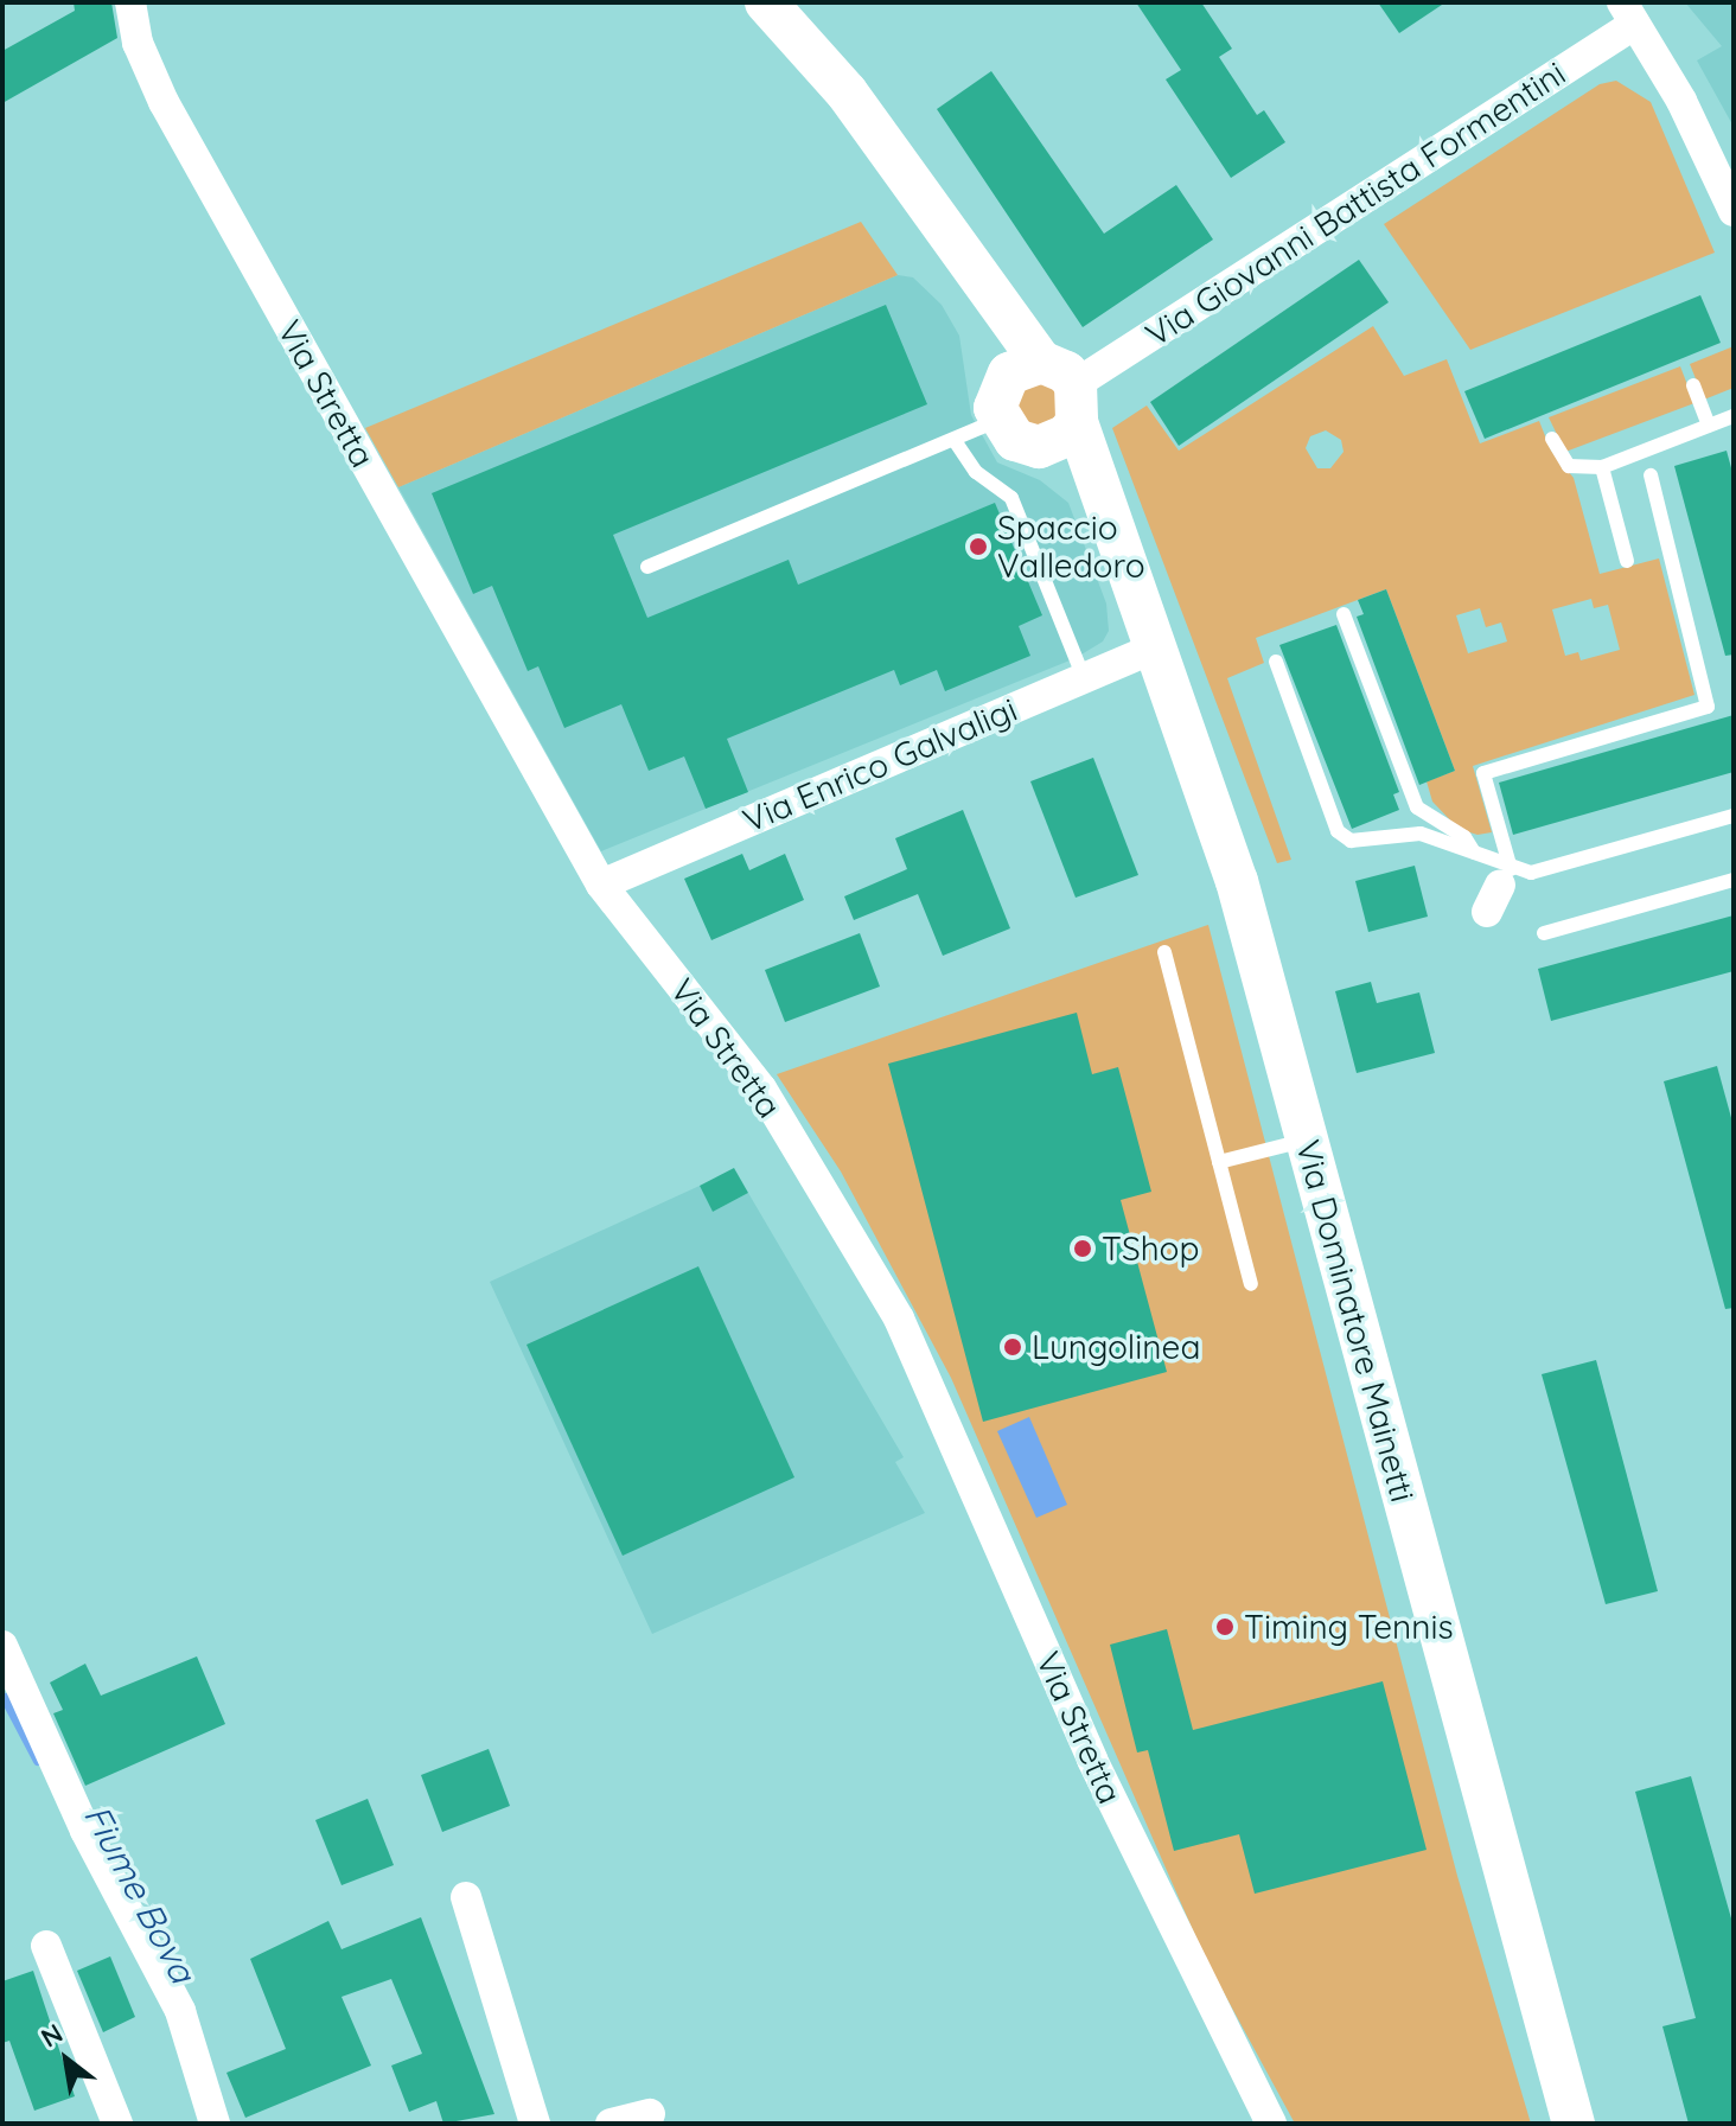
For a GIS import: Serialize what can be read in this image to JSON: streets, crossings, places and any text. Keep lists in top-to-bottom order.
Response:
{
  "streets": {
    "street": [
      "Via Giovanni Battista Formentini",
      "Via Stretta",
      "Via Enrico Galvaligi",
      "Via Dominatore Mainetti"
    ]
  },
  "crossings": [
    ["Via Giovanni Battista Formentini", "Via Dominatore Mainetti"],
    ["Via Stretta", "Via Enrico Galvaligi"],
    ["Via Enrico Galvaligi", "Via Dominatore Mainetti"]
  ],
  "water": ["Fiume Bova"],
  "places": [
    "Spaccio Valledoro",
    "TShop",
    "Lungolinea",
    "Timing Tennis"
  ],
  "north": "top left"
}
